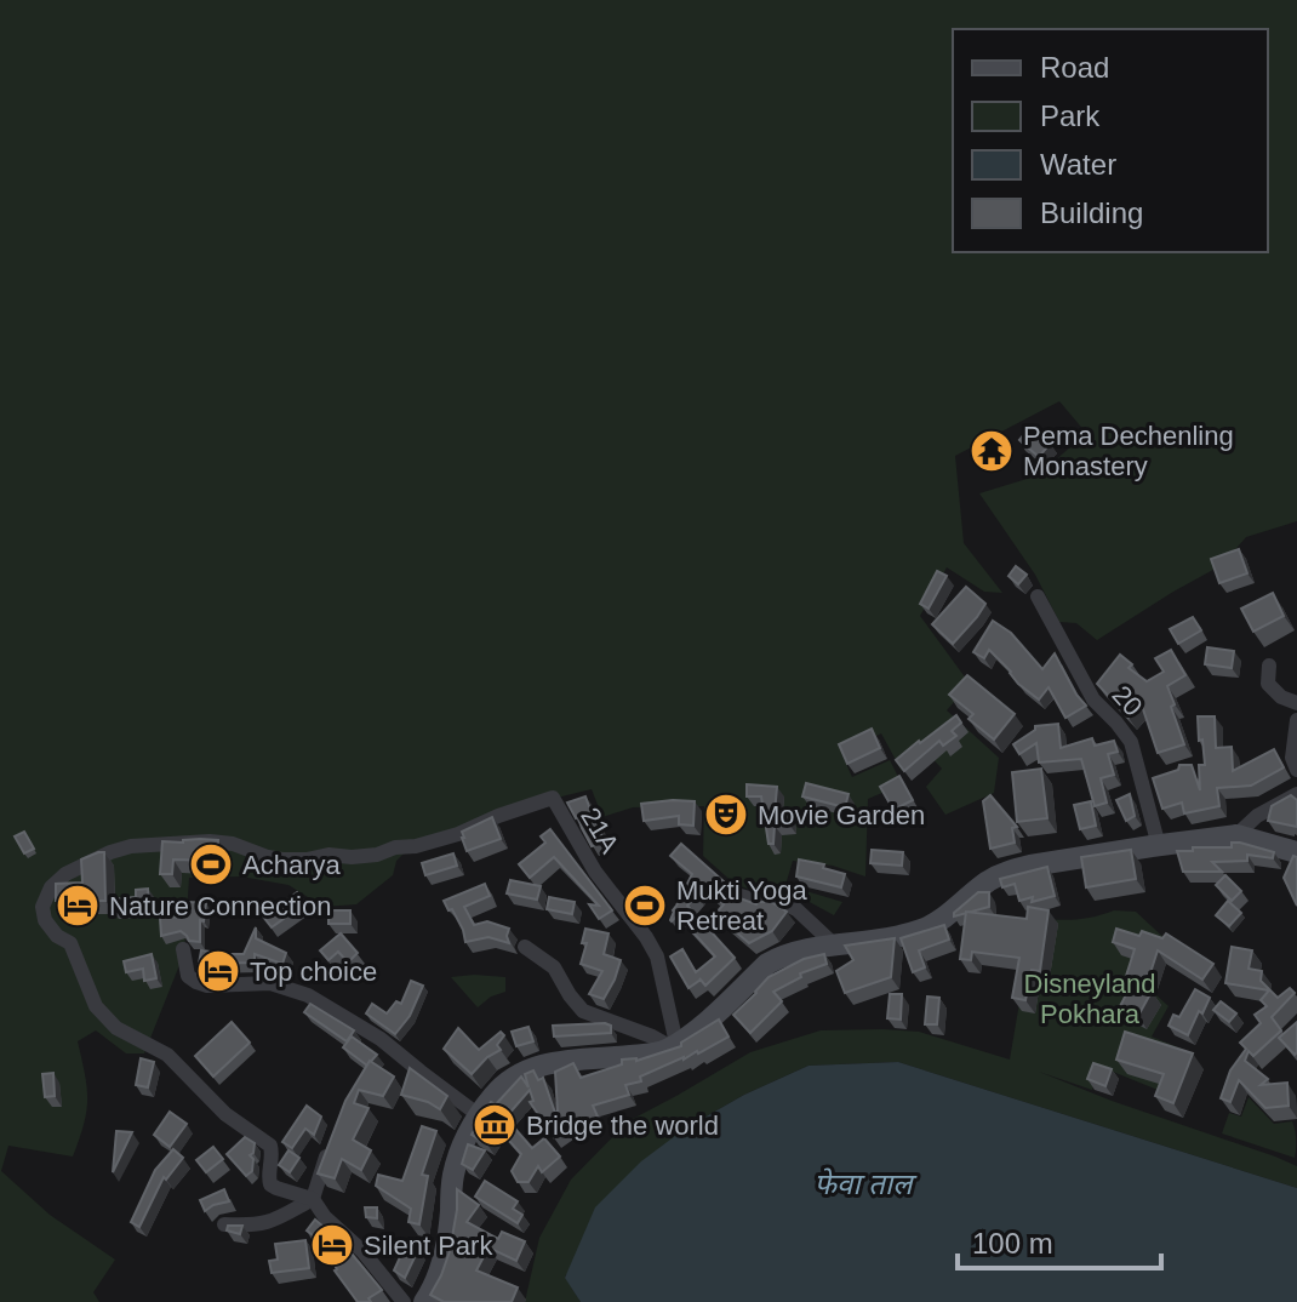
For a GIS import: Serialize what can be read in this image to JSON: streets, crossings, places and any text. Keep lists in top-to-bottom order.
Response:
{
  "streets": {
    "street": ["20", "21A"]
  },
  "water": ["फेवा ताल"],
  "parks": ["Disneyland Pokhara"],
  "places": {
    "temple": ["Pema Dechenling Monastery"],
    "theatre": ["Movie Garden"],
    "sports": ["Acharya", "Mukti Yoga Retreat"],
    "hotel": ["Nature Connection", "Top choice", "Silent Park"],
    "museum": ["Bridge the world"]
  },
  "legend": [
    "Road",
    "Park",
    "Water",
    "Building"
  ],
  "scale_bar": "100 m"
}
